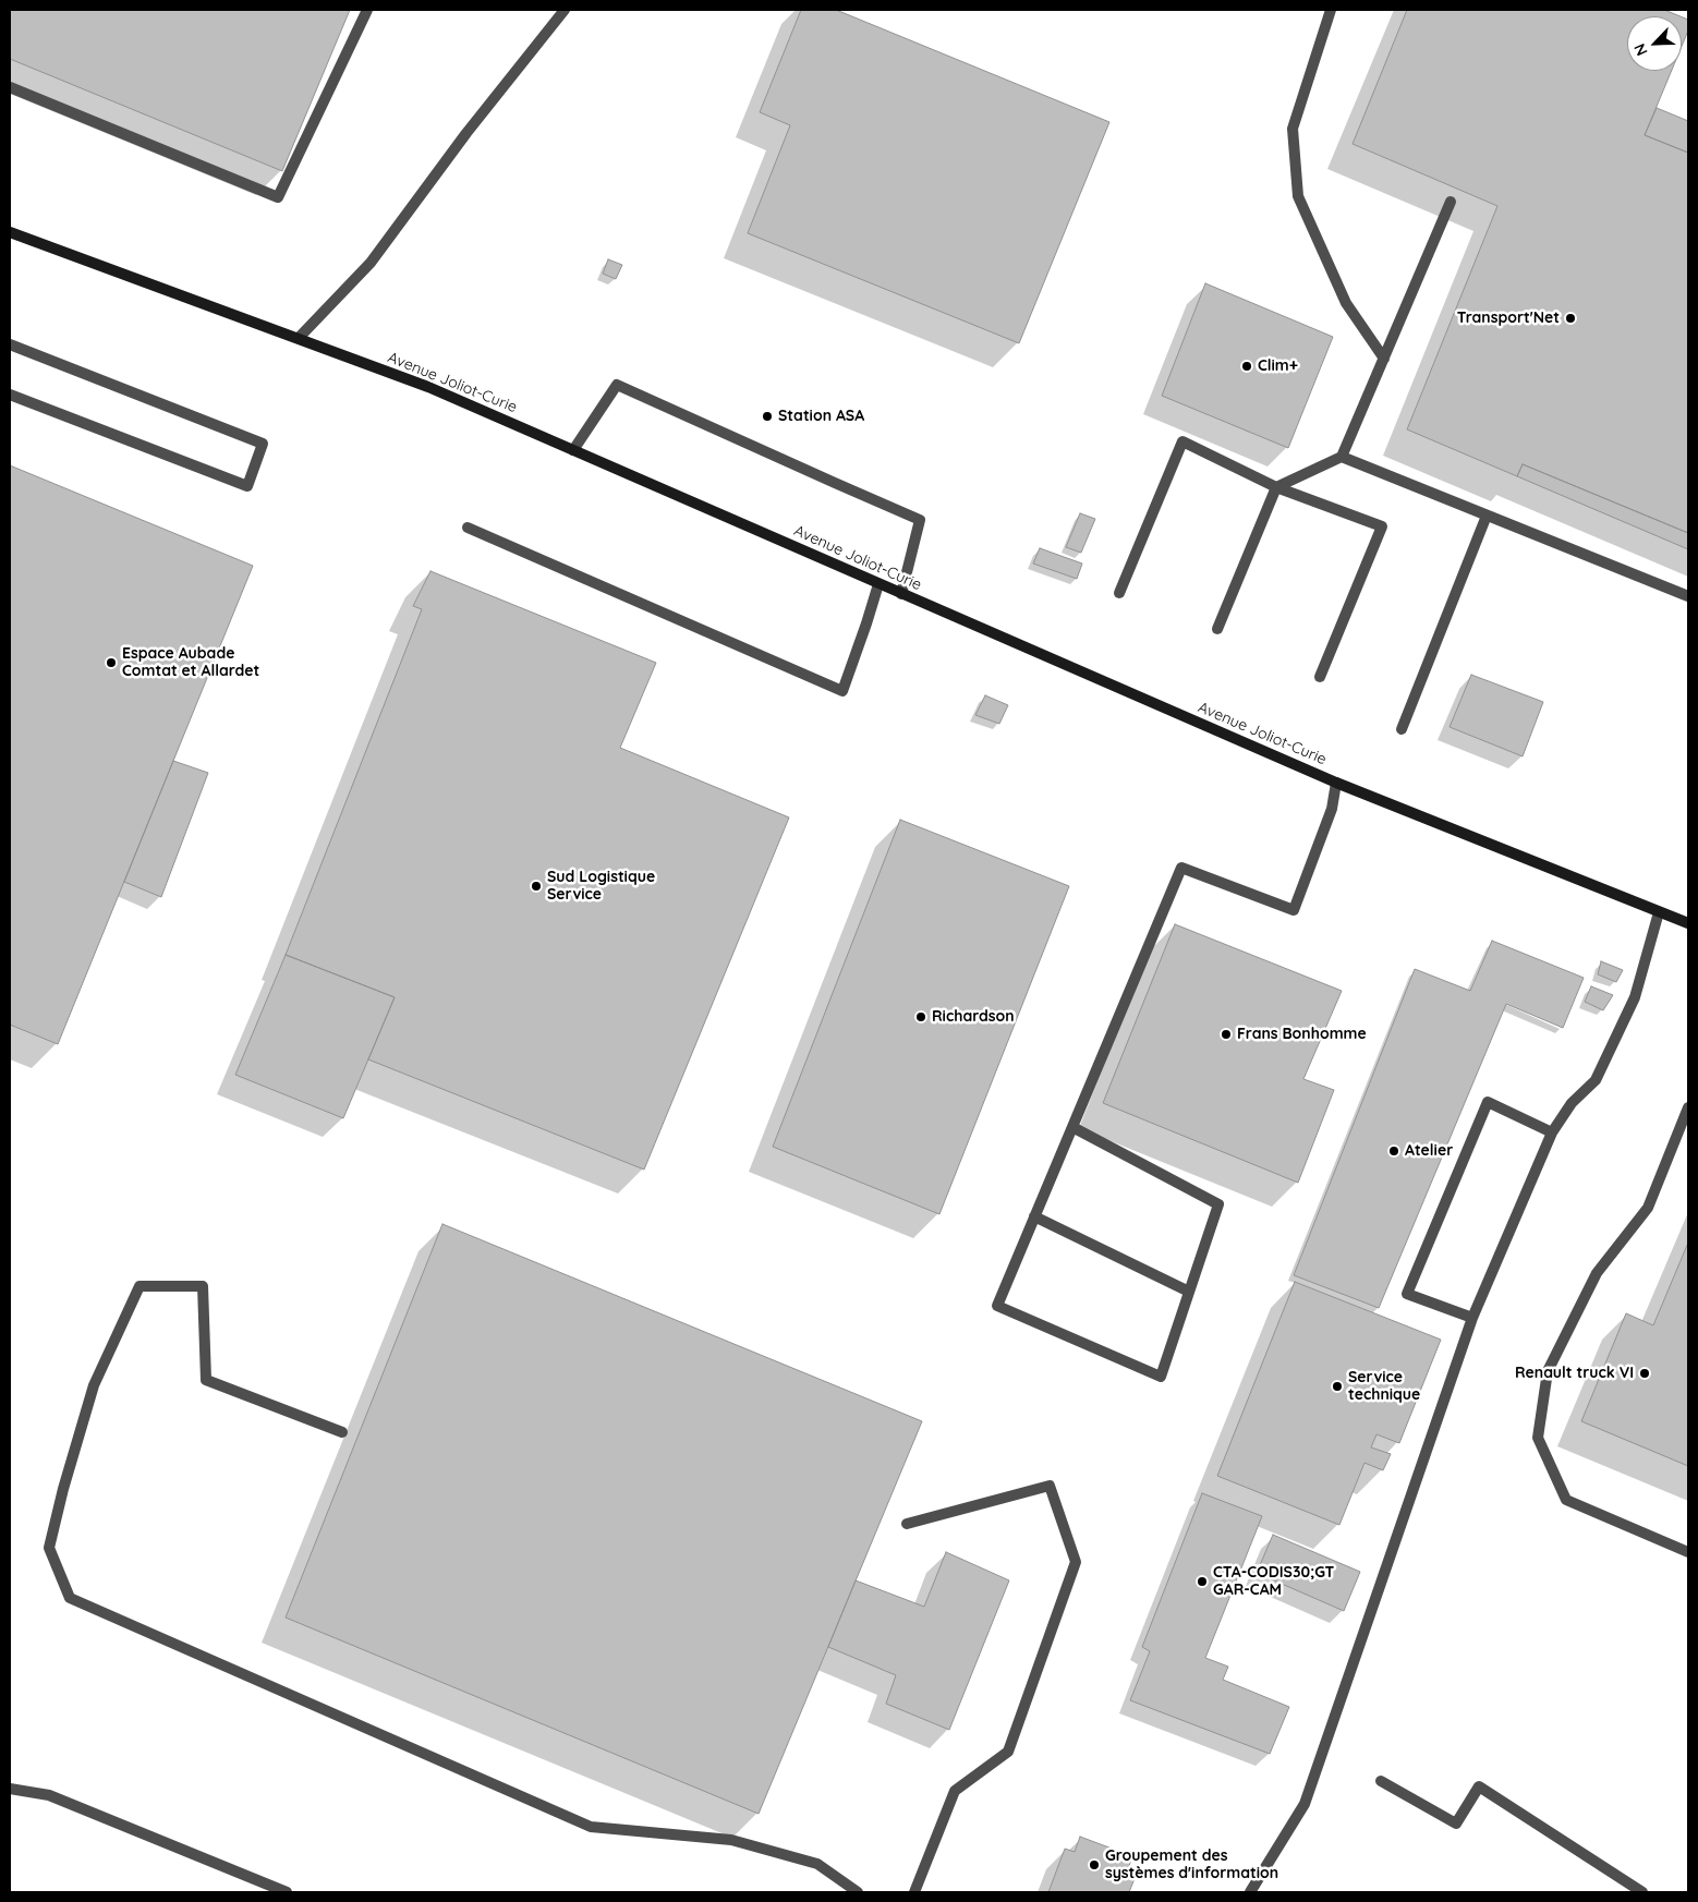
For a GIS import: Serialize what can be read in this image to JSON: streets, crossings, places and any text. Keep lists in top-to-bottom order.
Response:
{
  "streets": {
    "street": ["Avenue Joliot-Curie"]
  },
  "places": [
    "Transport'Net",
    "Clim+",
    "Station ASA",
    "Espace Aubade Comtat et Allardet",
    "Sud Logistique Service",
    "Richardson",
    "Frans Bonhomme",
    "Atelier",
    "Renault truck VI",
    "Service technique",
    "CTA-CODIS30;GT GAR-CAM",
    "Groupement des systèmes d'information"
  ],
  "north": "bottom left"
}
